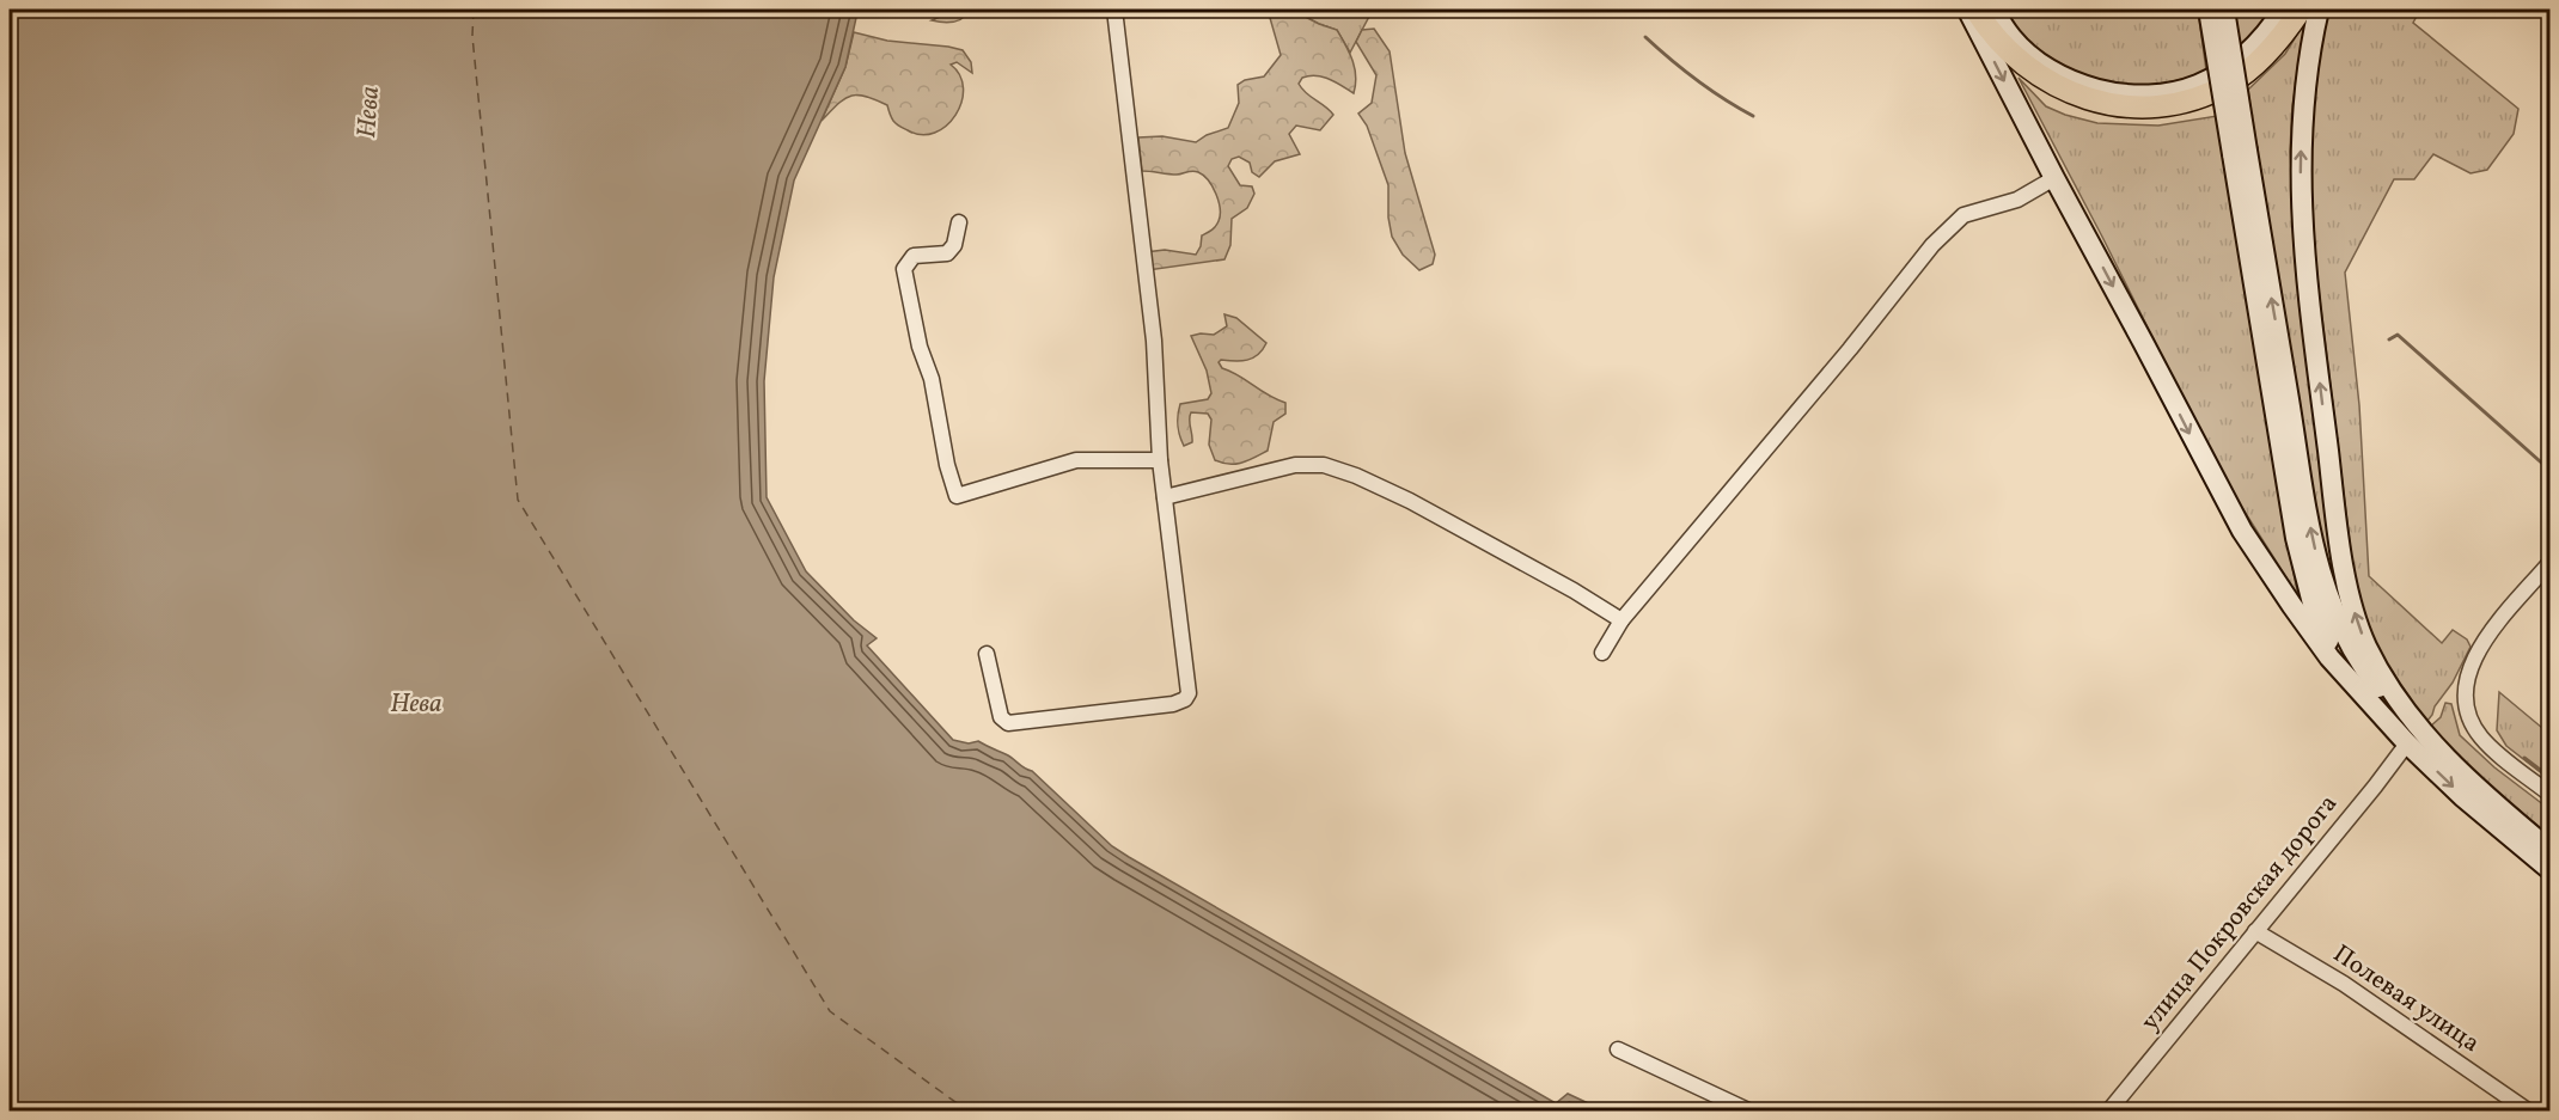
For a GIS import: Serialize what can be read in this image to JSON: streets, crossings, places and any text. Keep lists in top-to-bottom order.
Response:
{
  "streets": {
    "street": ["улица Покровская дорога", "Полевая улица"]
  },
  "crossings": [
    ["улица Покровская дорога", "Полевая улица"]
  ],
  "water": ["Нева"]
}
